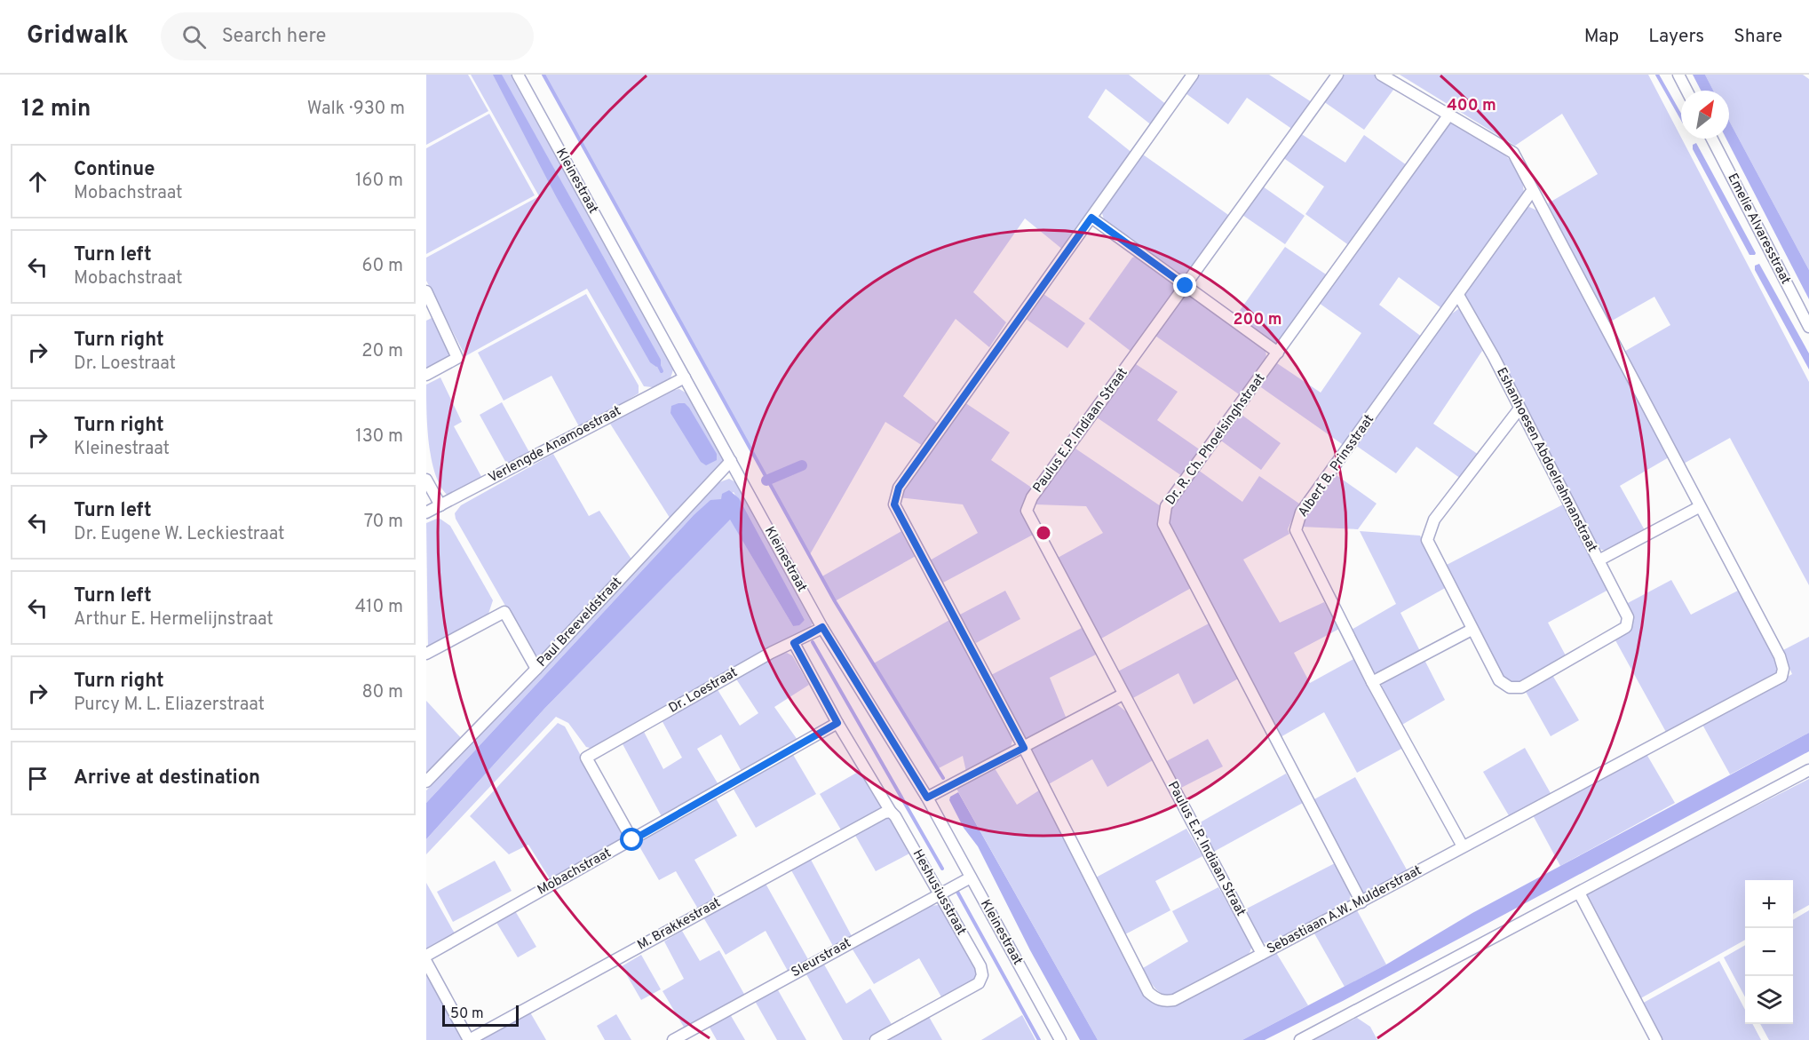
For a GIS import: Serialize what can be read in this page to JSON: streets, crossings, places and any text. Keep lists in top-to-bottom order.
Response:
{
  "streets": {
    "street": [
      "Kleinestraat",
      "Emelie Alvaresstraat",
      "Paulus E.P. Indiaan Straat",
      "Dr. R. Ch. Phoelsinghstraat",
      "Verlengde Anamoestraat",
      "Eshanhoesen Abdoelrahmanstraat",
      "Albert B. Prinsstraat",
      "Paul Breeveldstraat",
      "Dr. Loestraat",
      "Mobachstraat",
      "Heshusiusstraat",
      "Sebastiaan A.W. Mulderstraat",
      "M. Brakkestraat",
      "Sleurstraat"
    ]
  },
  "crossings": [
    ["Kleinestraat", "Verlengde Anamoestraat"],
    ["Kleinestraat", "Paul Breeveldstraat"],
    ["Kleinestraat", "Dr. Loestraat"],
    ["Kleinestraat", "Sleurstraat"],
    ["Paulus E.P. Indiaan Straat", "Sebastiaan A.W. Mulderstraat"],
    ["Dr. R. Ch. Phoelsinghstraat", "Sebastiaan A.W. Mulderstraat"],
    ["Eshanhoesen Abdoelrahmanstraat", "Albert B. Prinsstraat"],
    ["Albert B. Prinsstraat", "Sebastiaan A.W. Mulderstraat"],
    ["Dr. Loestraat", "Mobachstraat"],
    ["Mobachstraat", "Heshusiusstraat"],
    ["Heshusiusstraat", "M. Brakkestraat"],
    ["Heshusiusstraat", "Sleurstraat"]
  ],
  "scale_bar": "50 m",
  "north": "top right",
  "page": {
    "header": "Gridwalk",
    "search": "Search here",
    "nav": ["Map", "Layers", "Share"],
    "heading": ["12 min", "Walk · 930 m"],
    "list": [
      ["Continue", "Mobachstraat", "160 m"],
      ["Turn left", "Mobachstraat", "60 m"],
      ["Turn right", "Dr. Loestraat", "20 m"],
      ["Turn right", "Kleinestraat", "130 m"],
      ["Turn left", "Dr. Eugene W. Leckiestraat", "70 m"],
      ["Turn left", "Arthur E. Hermelijnstraat", "410 m"],
      ["Turn right", "Purcy M. L. Eliazerstraat", "80 m"],
      "Arrive at destination"
    ],
    "map_buttons": ["+", "−"],
    "scale": "50 m"
  },
  "rings": ["400 m", "200 m"]
}
